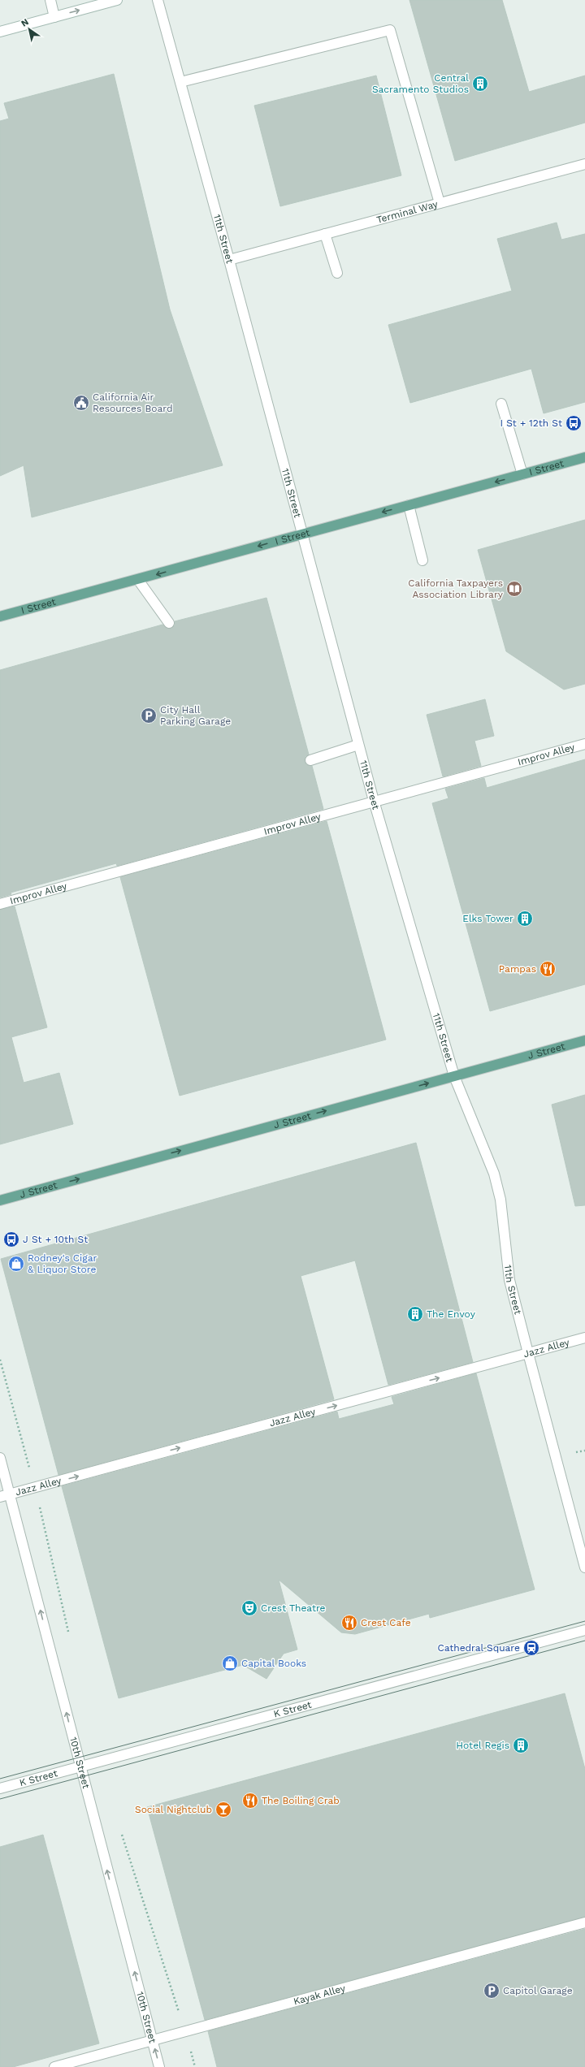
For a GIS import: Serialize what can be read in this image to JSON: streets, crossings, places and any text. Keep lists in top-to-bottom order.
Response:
{
  "streets": {
    "main road": ["I Street", "J Street"],
    "street": [
      "Terminal Way",
      "11th Street",
      "Improv Alley",
      "Jazz Alley",
      "K Street",
      "10th Street",
      "Kayak Alley"
    ]
  },
  "crossings": [
    ["Terminal Way", "11th Street"],
    ["11th Street", "I Street"],
    ["11th Street", "Improv Alley"],
    ["11th Street", "J Street"],
    ["11th Street", "Jazz Alley"],
    ["Jazz Alley", "10th Street"],
    ["K Street", "10th Street"],
    ["10th Street", "Kayak Alley"]
  ],
  "one_way": [
    "I Street",
    "J Street",
    "Jazz Alley",
    "10th Street"
  ],
  "places": {
    "building": [
      "Central Sacramento Studios",
      "Elks Tower",
      "The Envoy",
      "Hotel Regis"
    ],
    "public building": ["California Air Resources Board"],
    "bus stop": ["I St + 12th St", "J St + 10th St"],
    "library": ["California Taxpayers Association Library"],
    "parking": ["City Hall Parking Garage", "Capitol Garage"],
    "restaurant": ["Pampas", "Crest Cafe", "The Boiling Crab"],
    "shop": ["Rodney's Cigar & Liquor Store", "Capital Books"],
    "theatre": ["Crest Theatre"],
    "station": ["Cathedral Square"],
    "bar": ["Social Nightclub"]
  },
  "north": "top left"
}
